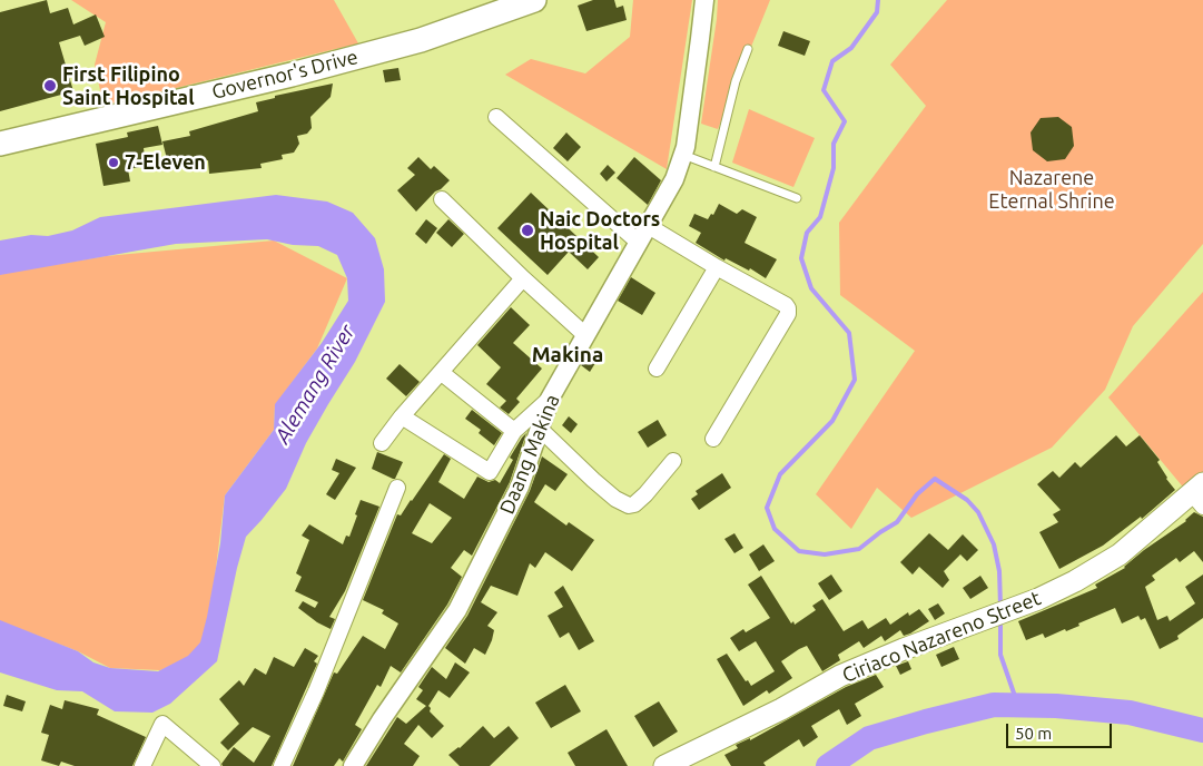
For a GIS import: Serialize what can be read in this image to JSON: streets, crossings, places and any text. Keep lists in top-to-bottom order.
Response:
{
  "streets": {
    "main road": ["Governor's Drive", "Ciriaco Nazareno Street"],
    "street": ["Daang Makina"]
  },
  "districts": ["Makina"],
  "water": ["Alemang River"],
  "parks": ["Nazarene Eternal Shrine"],
  "places": ["First Filipino Saint Hospital", "7-Eleven", "Naic Doctors Hospital"],
  "scale_bar": "50 m"
}
